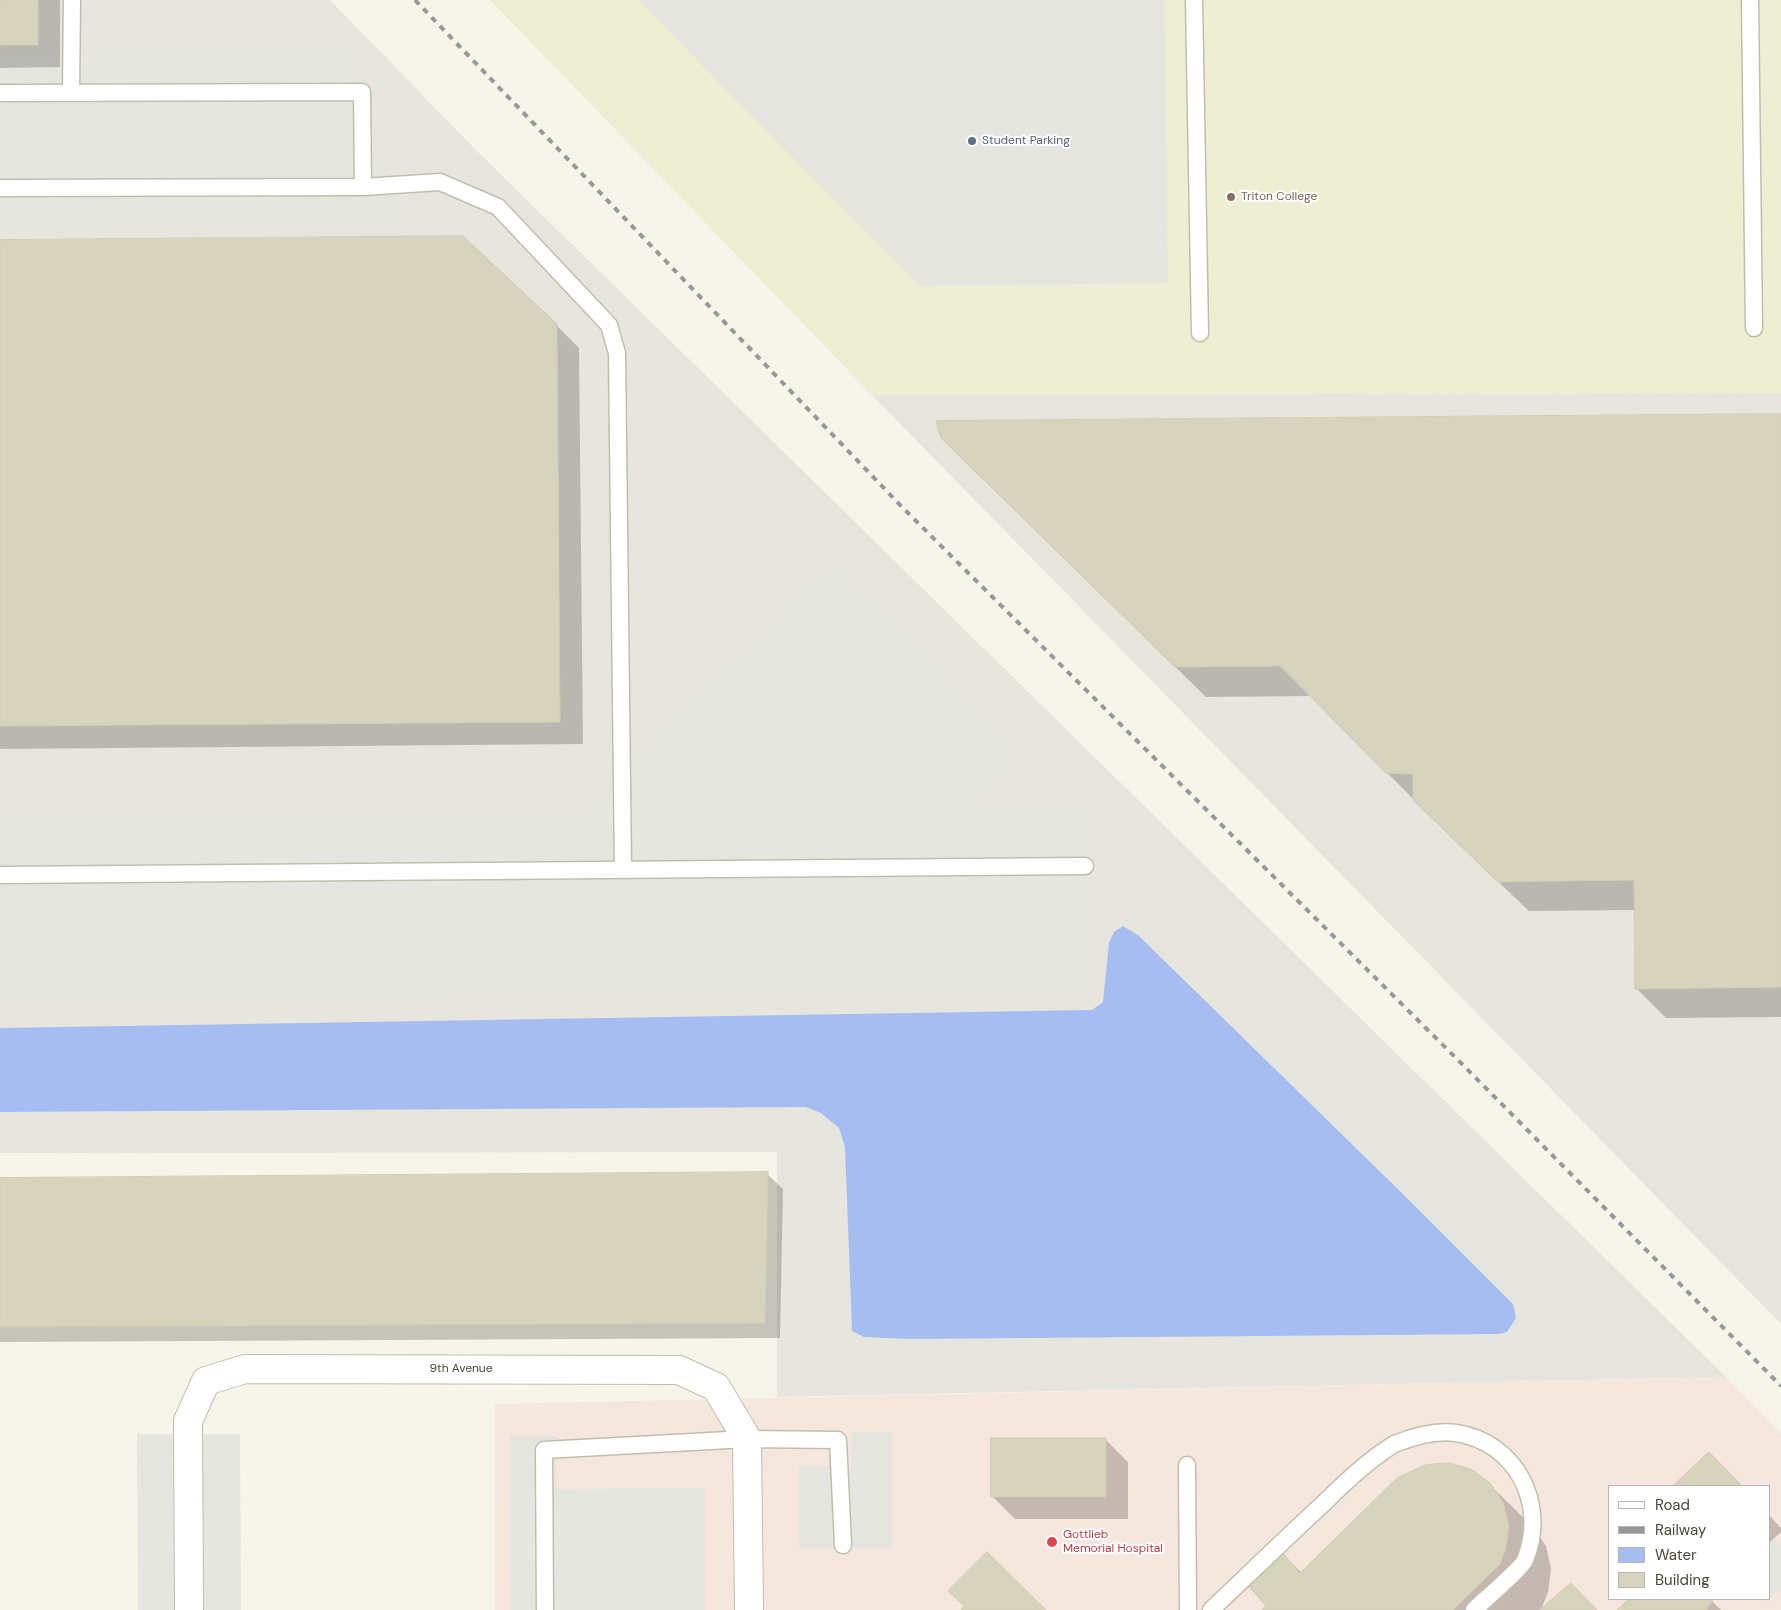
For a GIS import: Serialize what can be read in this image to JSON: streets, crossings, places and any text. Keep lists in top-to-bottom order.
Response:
{
  "streets": {
    "street": ["9th Avenue"]
  },
  "places": ["Student Parking", "Triton College", "Gottlieb Memorial Hospital"],
  "legend": [
    "Road",
    "Railway",
    "Water",
    "Building"
  ]
}
